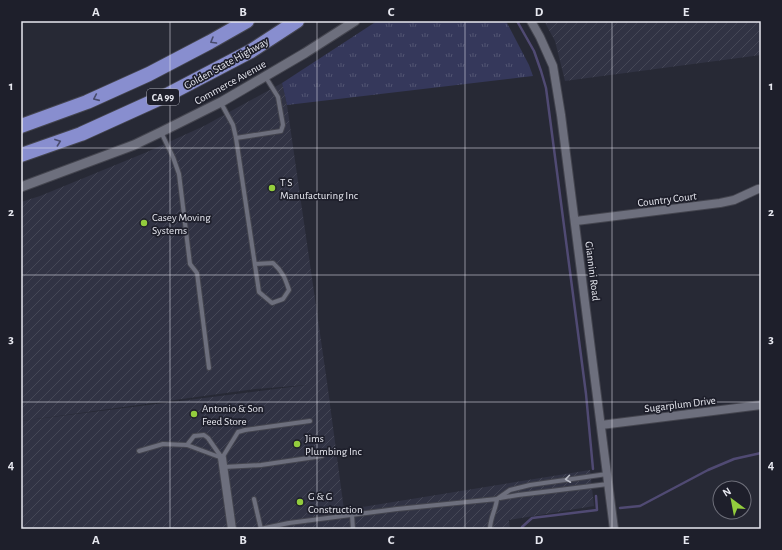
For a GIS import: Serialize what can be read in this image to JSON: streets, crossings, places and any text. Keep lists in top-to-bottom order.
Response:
{
  "streets": {
    "highway": ["Golden State Highway", "CA 99"],
    "street": [
      "Commerce Avenue",
      "Country Court",
      "Giannini Road",
      "Sugarplum Drive"
    ]
  },
  "crossings": [
    ["Country Court", "Giannini Road"],
    ["Giannini Road", "Sugarplum Drive"]
  ],
  "places": [
    "T S Manufacturing Inc",
    "Casey Moving Systems",
    "Antonio & Son Feed Store",
    "Jims Plumbing Inc",
    "G & G Construction"
  ],
  "north": "top left",
  "grid": {
    "columns": [
      "A",
      "B",
      "C",
      "D",
      "E"
    ],
    "rows": [
      "1",
      "2",
      "3",
      "4"
    ]
  }
}
